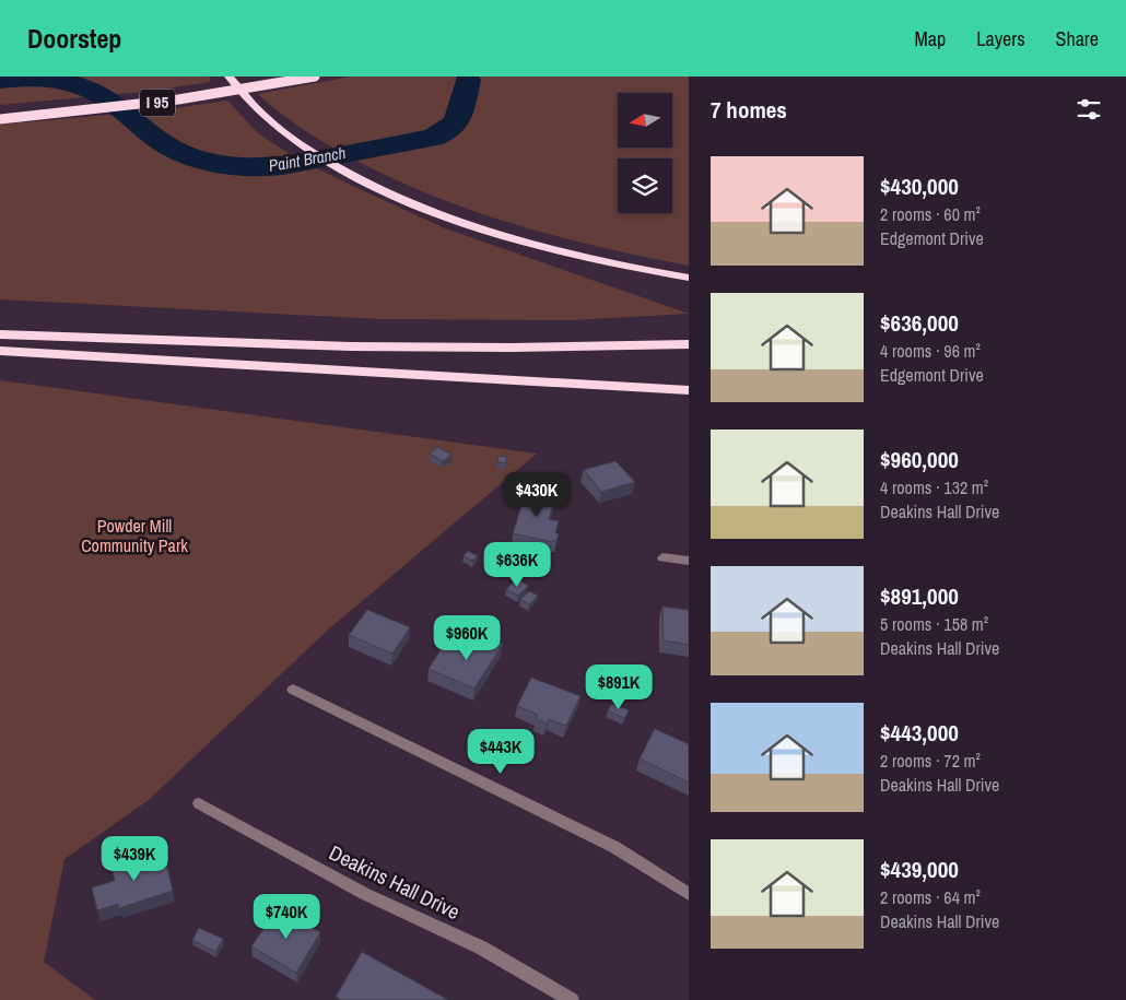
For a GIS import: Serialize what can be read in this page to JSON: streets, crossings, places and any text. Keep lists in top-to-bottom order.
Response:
{
  "streets": {
    "highway": ["I 95"],
    "street": ["Deakins Hall Drive"]
  },
  "water": ["Paint Branch"],
  "parks": ["Powder Mill Community Park"],
  "north": "left",
  "page": {
    "header": "Doorstep",
    "nav": ["Map", "Layers", "Share"],
    "heading": "7 homes",
    "list": [
      {
        "name": "$430,000",
        "note": "2 rooms · 60 m² · Edgemont Drive"
      },
      {
        "name": "$636,000",
        "note": "4 rooms · 96 m² · Edgemont Drive"
      },
      {
        "name": "$960,000",
        "note": "4 rooms · 132 m² · Deakins Hall Drive"
      },
      {
        "name": "$891,000",
        "note": "5 rooms · 158 m² · Deakins Hall Drive"
      },
      {
        "name": "$443,000",
        "note": "2 rooms · 72 m² · Deakins Hall Drive"
      },
      {
        "name": "$439,000",
        "note": "2 rooms · 64 m² · Deakins Hall Drive"
      }
    ],
    "price": [
      "$430K",
      "$636K",
      "$960K",
      "$891K",
      "$443K",
      "$439K",
      "$740K"
    ]
  }
}
